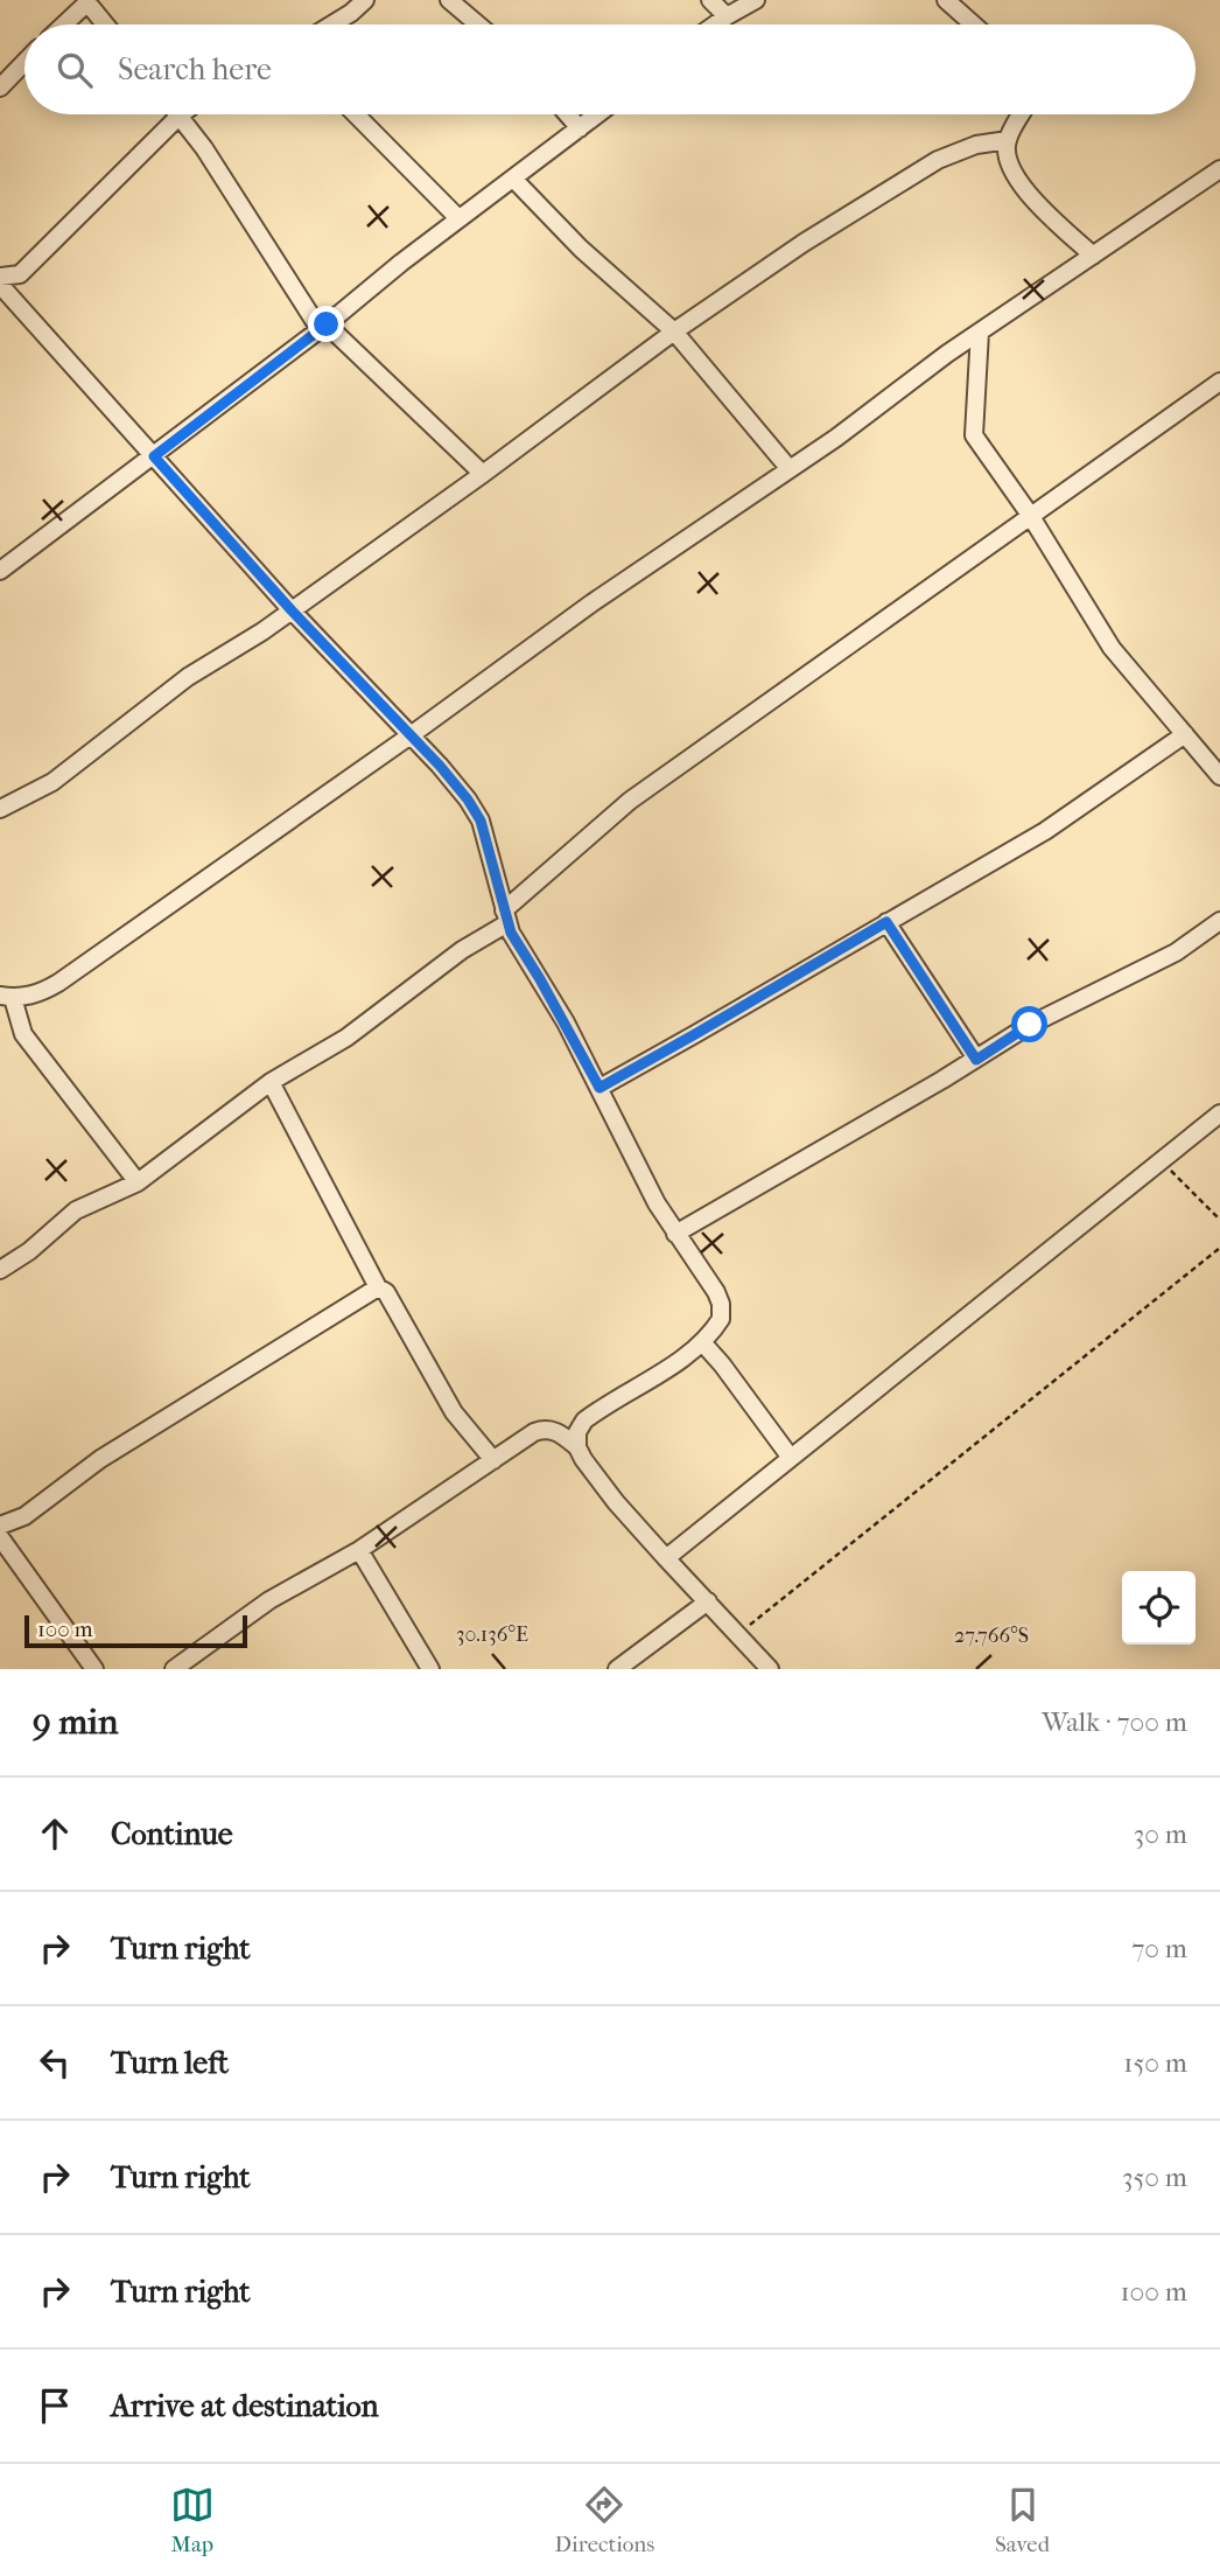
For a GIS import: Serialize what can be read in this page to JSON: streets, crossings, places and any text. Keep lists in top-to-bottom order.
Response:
{
  "scale_bar": "100 m",
  "page": {
    "search": "Search here",
    "scale": "100 m",
    "heading": ["9 min", "Walk · 700 m"],
    "list": [
      ["Continue", "30 m"],
      ["Turn right", "70 m"],
      ["Turn left", "150 m"],
      ["Turn right", "350 m"],
      ["Turn right", "100 m"],
      "Arrive at destination"
    ],
    "nav": ["Map", "Directions", "Saved"]
  },
  "coordinates": ["30.136°E", "27.766°S"]
}
